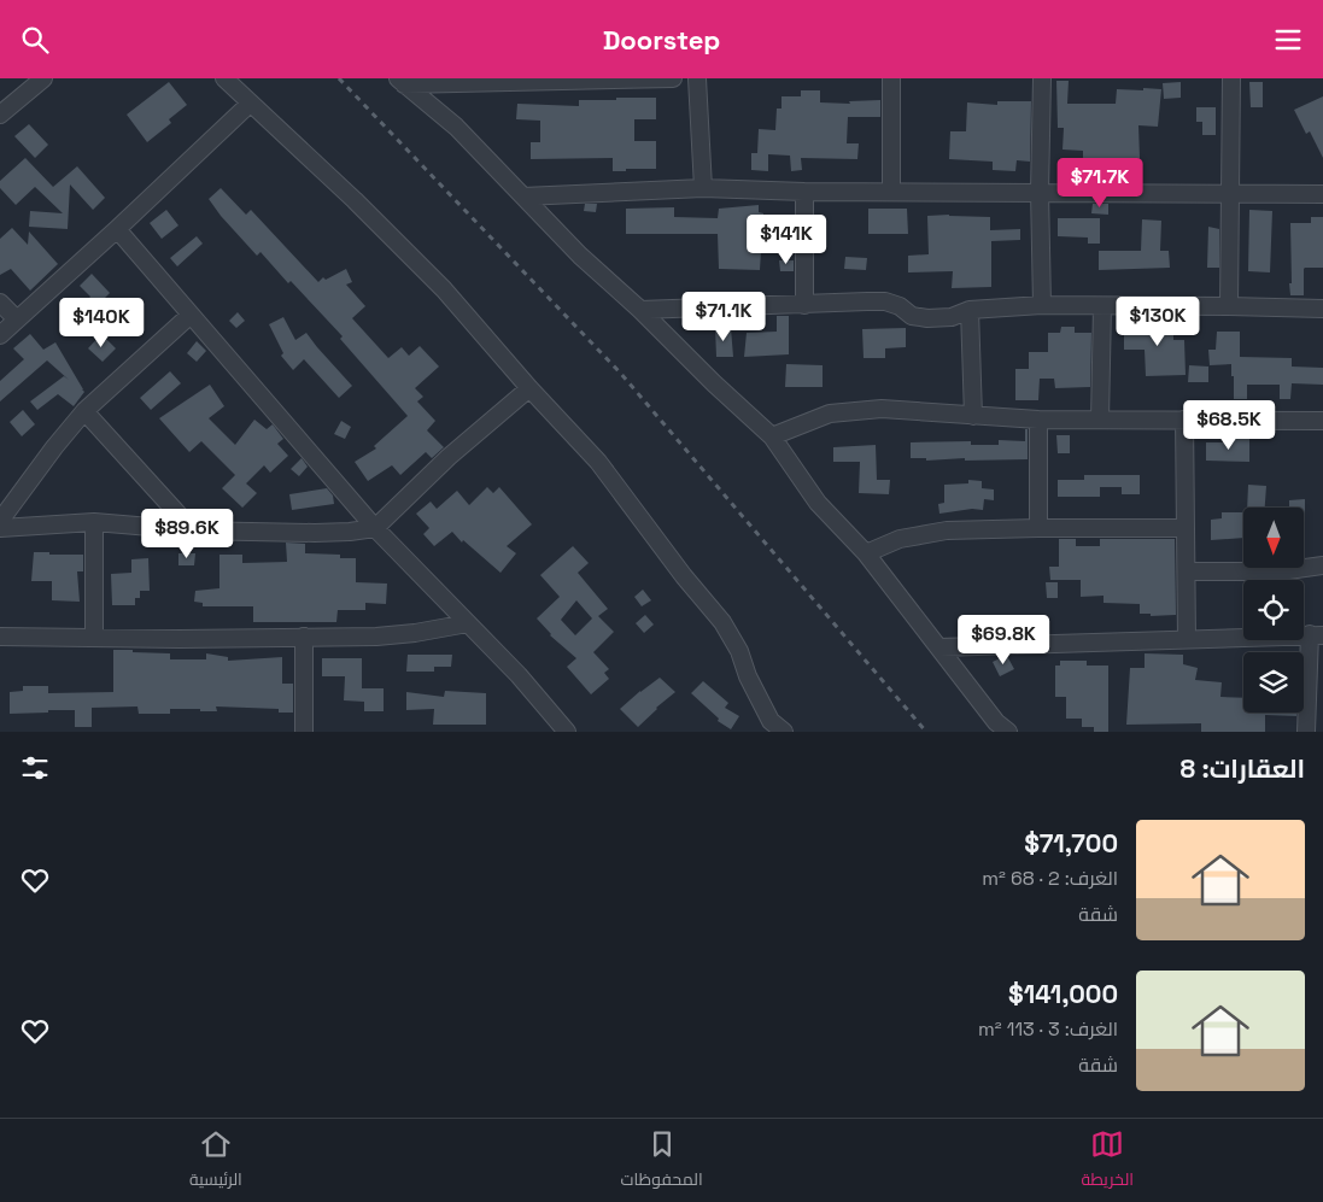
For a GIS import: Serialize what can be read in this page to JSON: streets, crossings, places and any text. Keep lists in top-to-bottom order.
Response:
{
  "north": "bottom",
  "page": {
    "header": "Doorstep",
    "price": [
      "$71.7K",
      "$141K",
      "$71.1K",
      "$130K",
      "$140K",
      "$68.5K",
      "$89.6K",
      "$69.8K"
    ],
    "heading": "العقارات: 8",
    "list": [
      {
        "name": "$71,700",
        "note": "الغرف: 2 · 68 m² · شقة"
      },
      {
        "name": "$141,000",
        "note": "الغرف: 3 · 113 m² · شقة"
      }
    ],
    "tabs": ["الخريطة", "المحفوظات", "الرئيسية"]
  }
}
